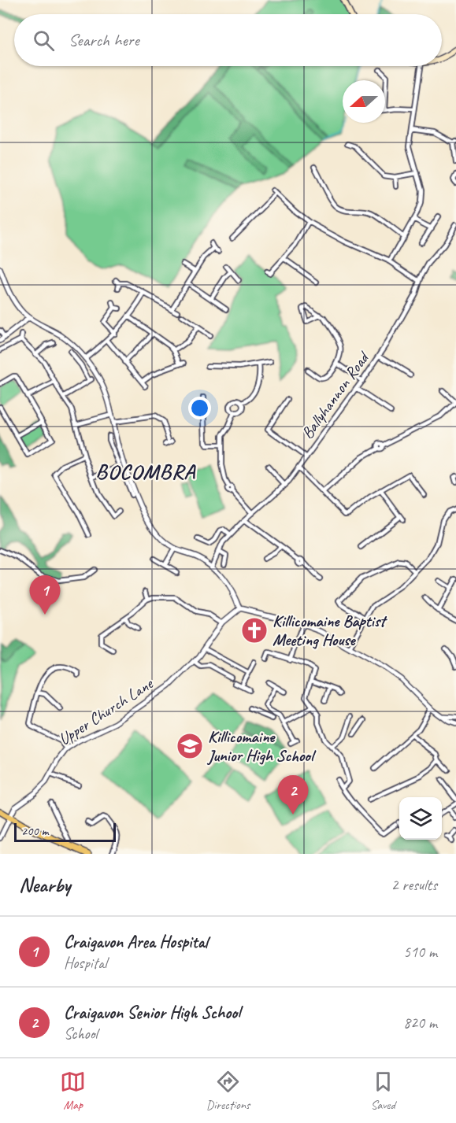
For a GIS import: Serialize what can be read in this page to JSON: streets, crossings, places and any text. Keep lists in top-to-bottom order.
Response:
{
  "streets": {
    "street": ["Ballyhannon Road", "Upper Church Lane"]
  },
  "districts": ["BOCOMBRA"],
  "places": {
    "church": ["Killicomaine Baptist Meeting House"],
    "school or university": ["Killicomaine Junior High School"]
  },
  "scale_bar": "200 m",
  "north": "left",
  "page": {
    "search": "Search here",
    "pins": ["1", "2"],
    "scale": "200 m",
    "heading": ["Nearby", "2 results"],
    "list": [
      {
        "mark": "1",
        "name": "Craigavon Area Hospital",
        "note": "Hospital",
        "value": "510 m"
      },
      {
        "mark": "2",
        "name": "Craigavon Senior High School",
        "note": "School",
        "value": "820 m"
      }
    ],
    "nav": ["Map", "Directions", "Saved"]
  }
}
